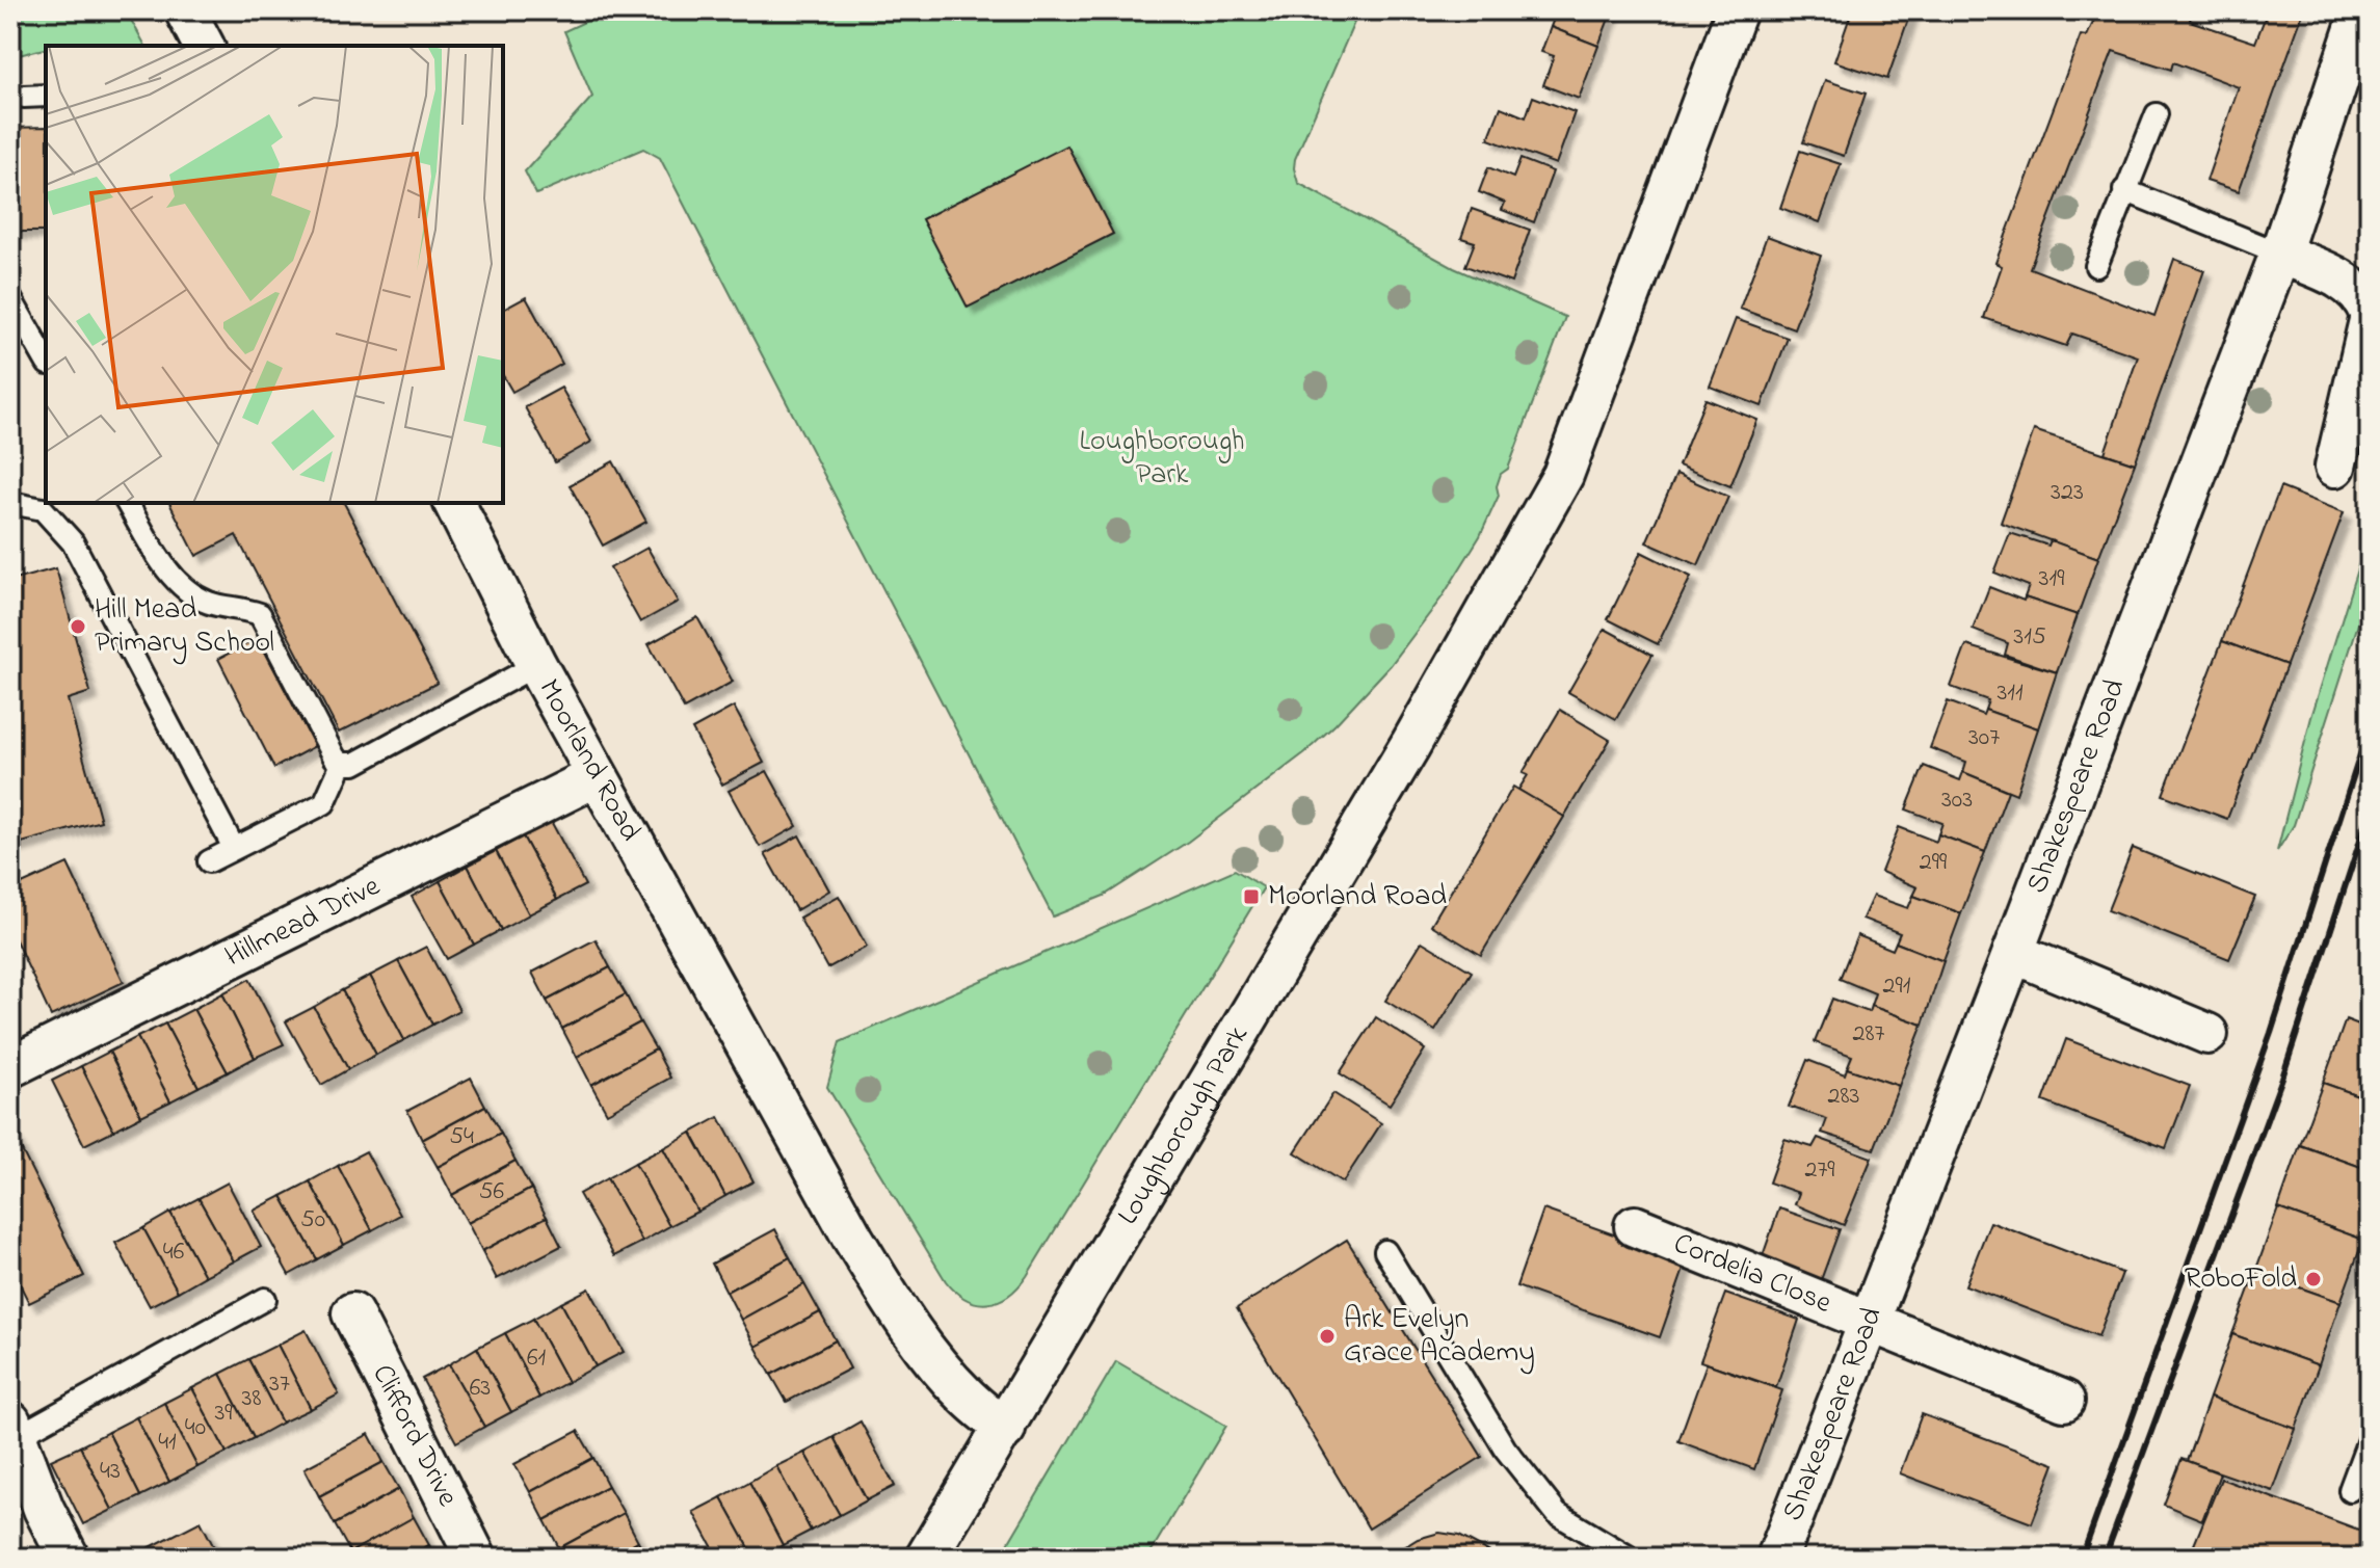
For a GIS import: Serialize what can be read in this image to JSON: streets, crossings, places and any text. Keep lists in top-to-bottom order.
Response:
{
  "streets": {
    "street": [
      "Moorland Road",
      "Shakespeare Road",
      "Hillmead Drive",
      "Loughborough Park",
      "Cordelia Close",
      "Clifford Drive"
    ]
  },
  "crossings": [
    ["Moorland Road", "Hillmead Drive"],
    ["Moorland Road", "Loughborough Park"],
    ["Shakespeare Road", "Cordelia Close"]
  ],
  "parks": ["Loughborough Park"],
  "places": {
    "other": ["Hill Mead Primary School", "RoboFold", "Ark Evelyn Grace Academy"],
    "transit": ["Moorland Road"]
  },
  "house_numbers": [
    "323",
    "319",
    "315",
    "311",
    "307",
    "303",
    "299",
    "291",
    "287",
    "283",
    "54",
    "279",
    "56",
    "50",
    "46",
    "61",
    "37",
    "63",
    "38",
    "39",
    "40",
    "41",
    "43"
  ]
}
